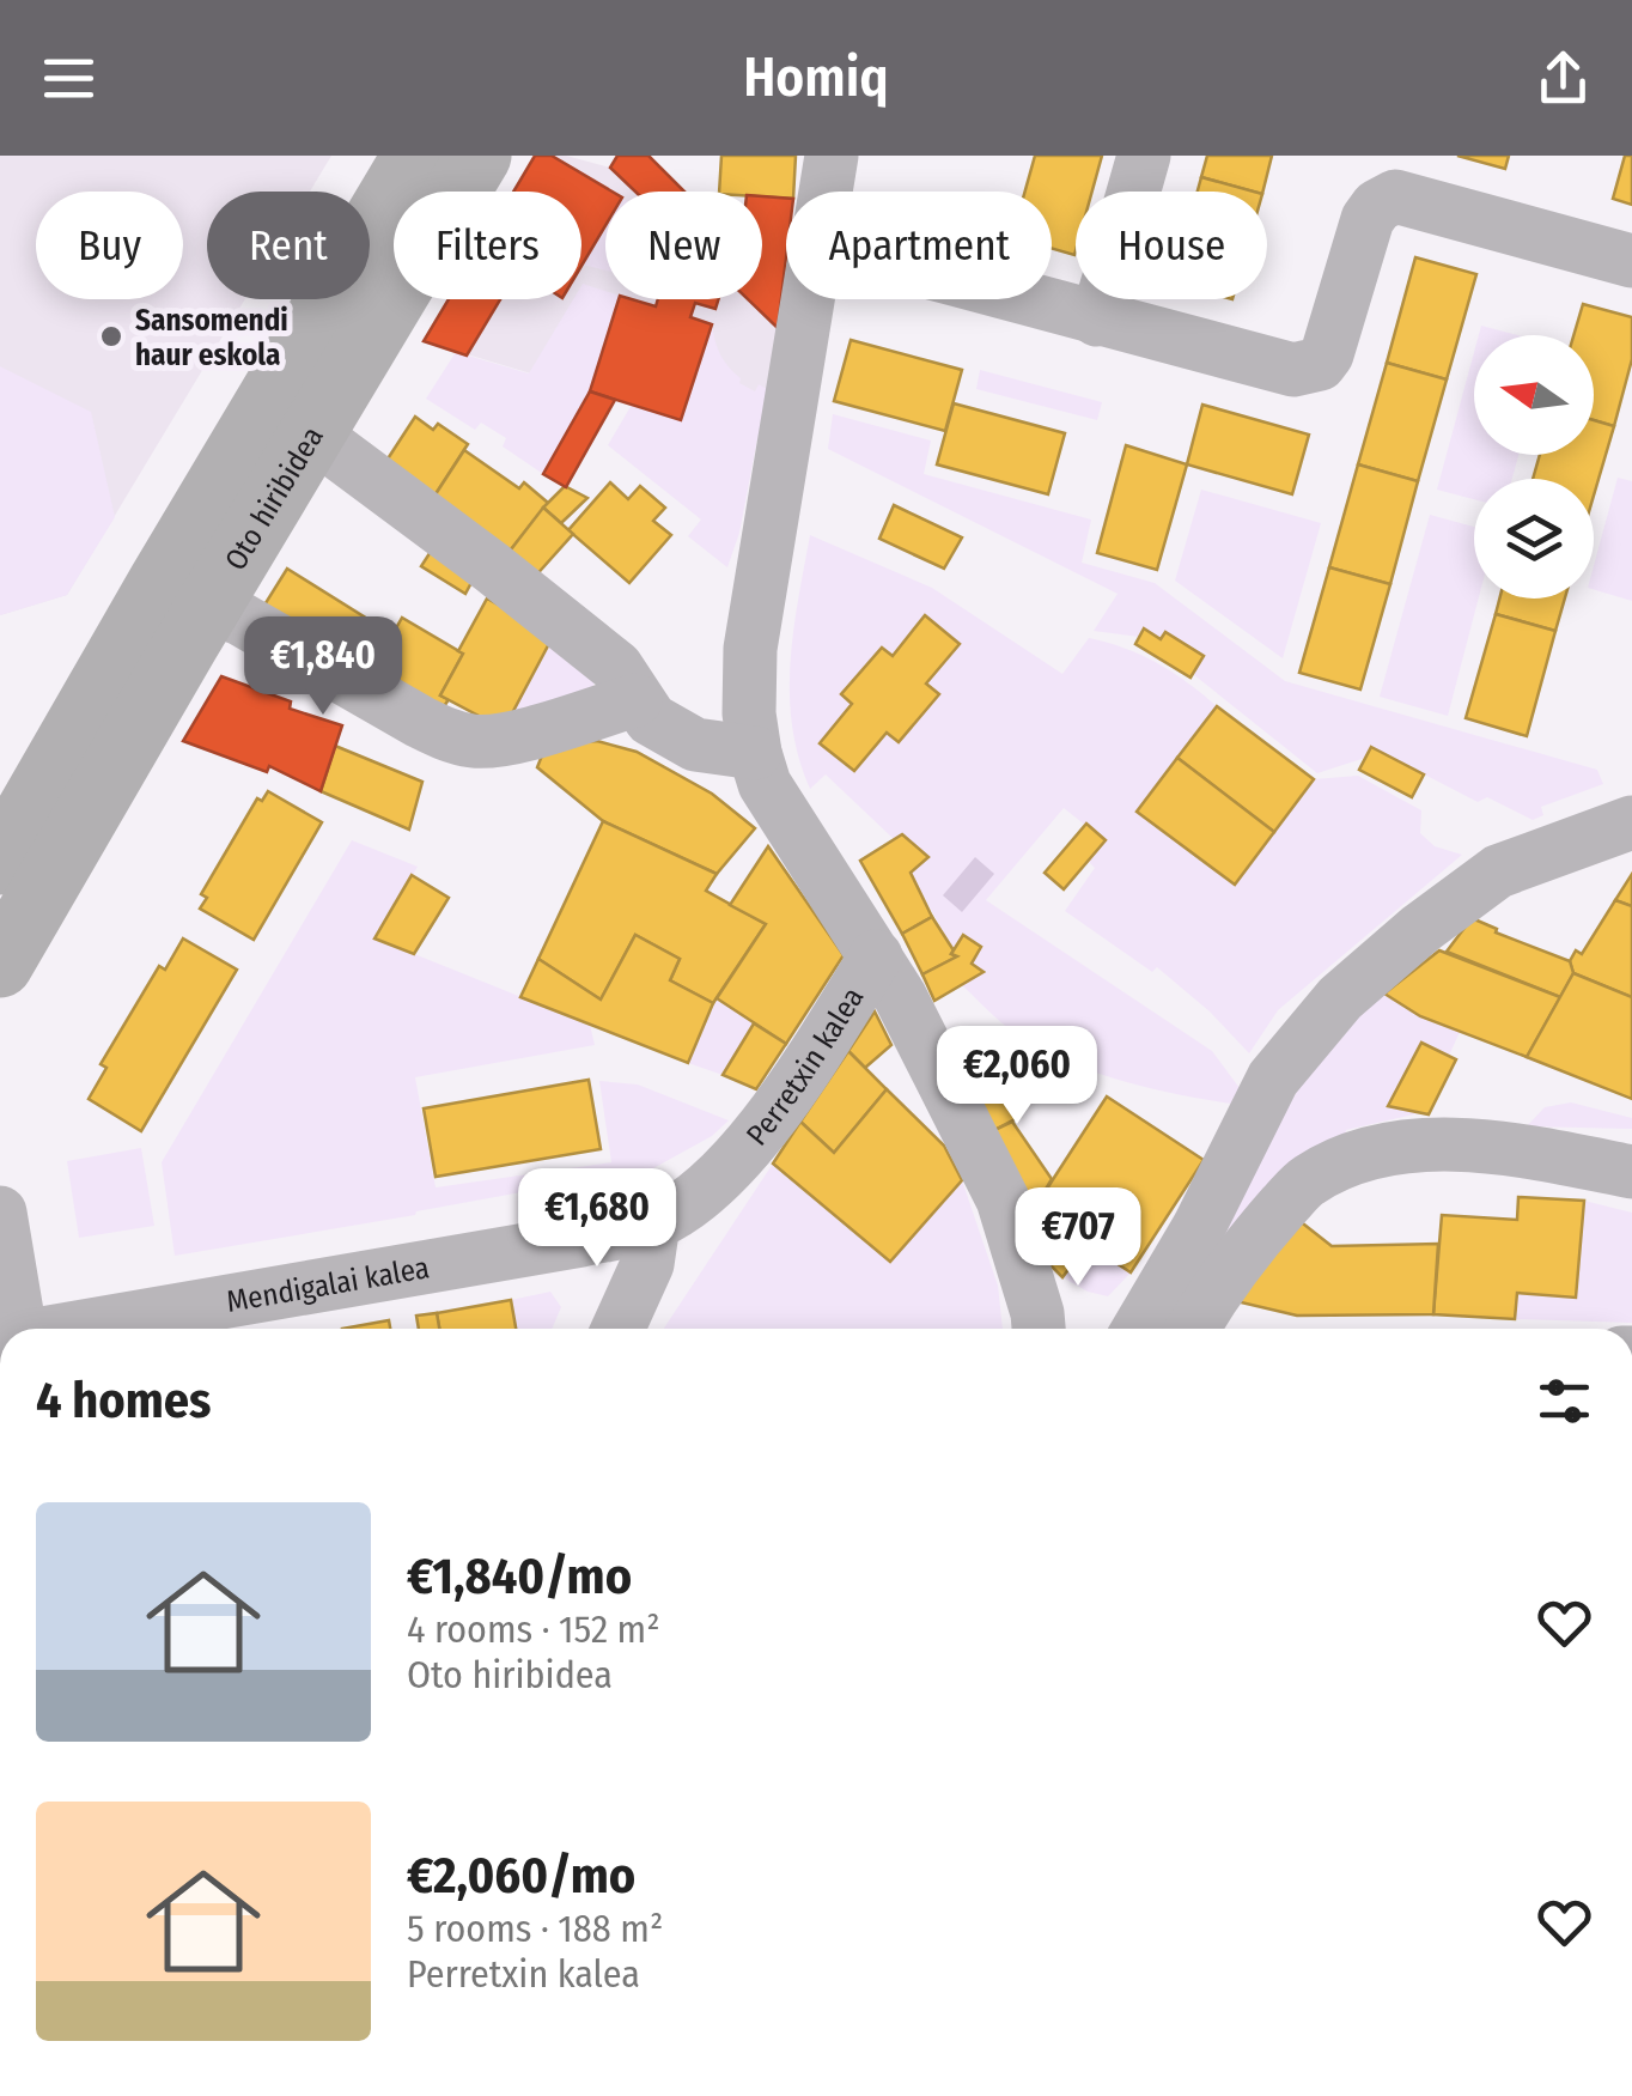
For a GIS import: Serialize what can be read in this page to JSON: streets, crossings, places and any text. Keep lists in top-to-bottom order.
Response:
{
  "streets": {
    "main road": ["Oto hiribidea"],
    "street": ["Perretxin kalea", "Mendigalai kalea"]
  },
  "crossings": [
    ["Perretxin kalea", "Mendigalai kalea"]
  ],
  "places": ["Sansomendi haur eskola"],
  "north": "left",
  "page": {
    "header": "Homiq",
    "chip": [
      "Buy",
      "Rent",
      "Filters",
      "New",
      "Apartment",
      "House"
    ],
    "price": [
      "€1,840",
      "€2,060",
      "€1,680",
      "€707"
    ],
    "heading": "4 homes",
    "list": [
      {
        "name": "€1,840/mo",
        "note": "4 rooms · 152 m² · Oto hiribidea"
      },
      {
        "name": "€2,060/mo",
        "note": "5 rooms · 188 m² · Perretxin kalea"
      }
    ]
  }
}
